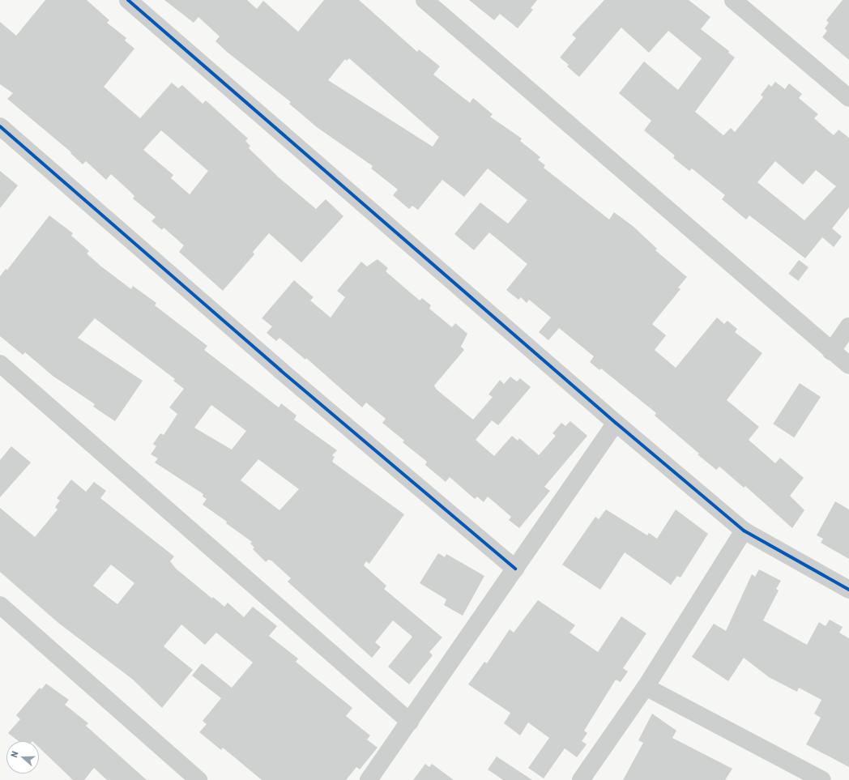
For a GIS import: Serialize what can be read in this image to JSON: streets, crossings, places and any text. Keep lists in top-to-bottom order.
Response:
{
  "north": "left"
}
